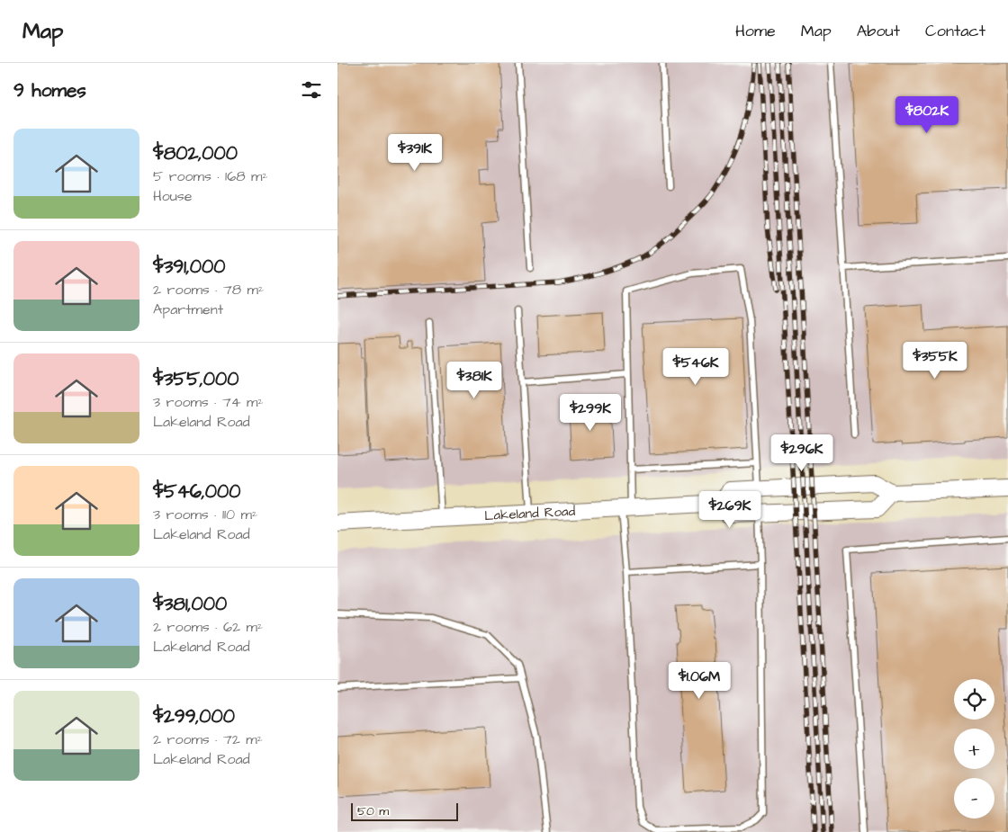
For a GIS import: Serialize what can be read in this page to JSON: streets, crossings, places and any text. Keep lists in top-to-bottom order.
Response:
{
  "streets": {
    "street": ["Lakeland Road"]
  },
  "scale_bar": "50 m",
  "page": {
    "header": "Map",
    "nav": [
      "Home",
      "Map",
      "About",
      "Contact"
    ],
    "heading": "9 homes",
    "price": [
      "$802K",
      "$391K",
      "$355K",
      "$546K",
      "$381K",
      "$299K",
      "$296K",
      "$269K",
      "$1.06M"
    ],
    "list": [
      {
        "name": "$802,000",
        "note": "5 rooms · 168 m² · House"
      },
      {
        "name": "$391,000",
        "note": "2 rooms · 78 m² · Apartment"
      },
      {
        "name": "$355,000",
        "note": "3 rooms · 74 m² · Lakeland Road"
      },
      {
        "name": "$546,000",
        "note": "3 rooms · 110 m² · Lakeland Road"
      },
      {
        "name": "$381,000",
        "note": "2 rooms · 62 m² · Lakeland Road"
      },
      {
        "name": "$299,000",
        "note": "2 rooms · 72 m² · Lakeland Road"
      }
    ],
    "map_buttons": ["+", "−"],
    "scale": "50 m"
  }
}
